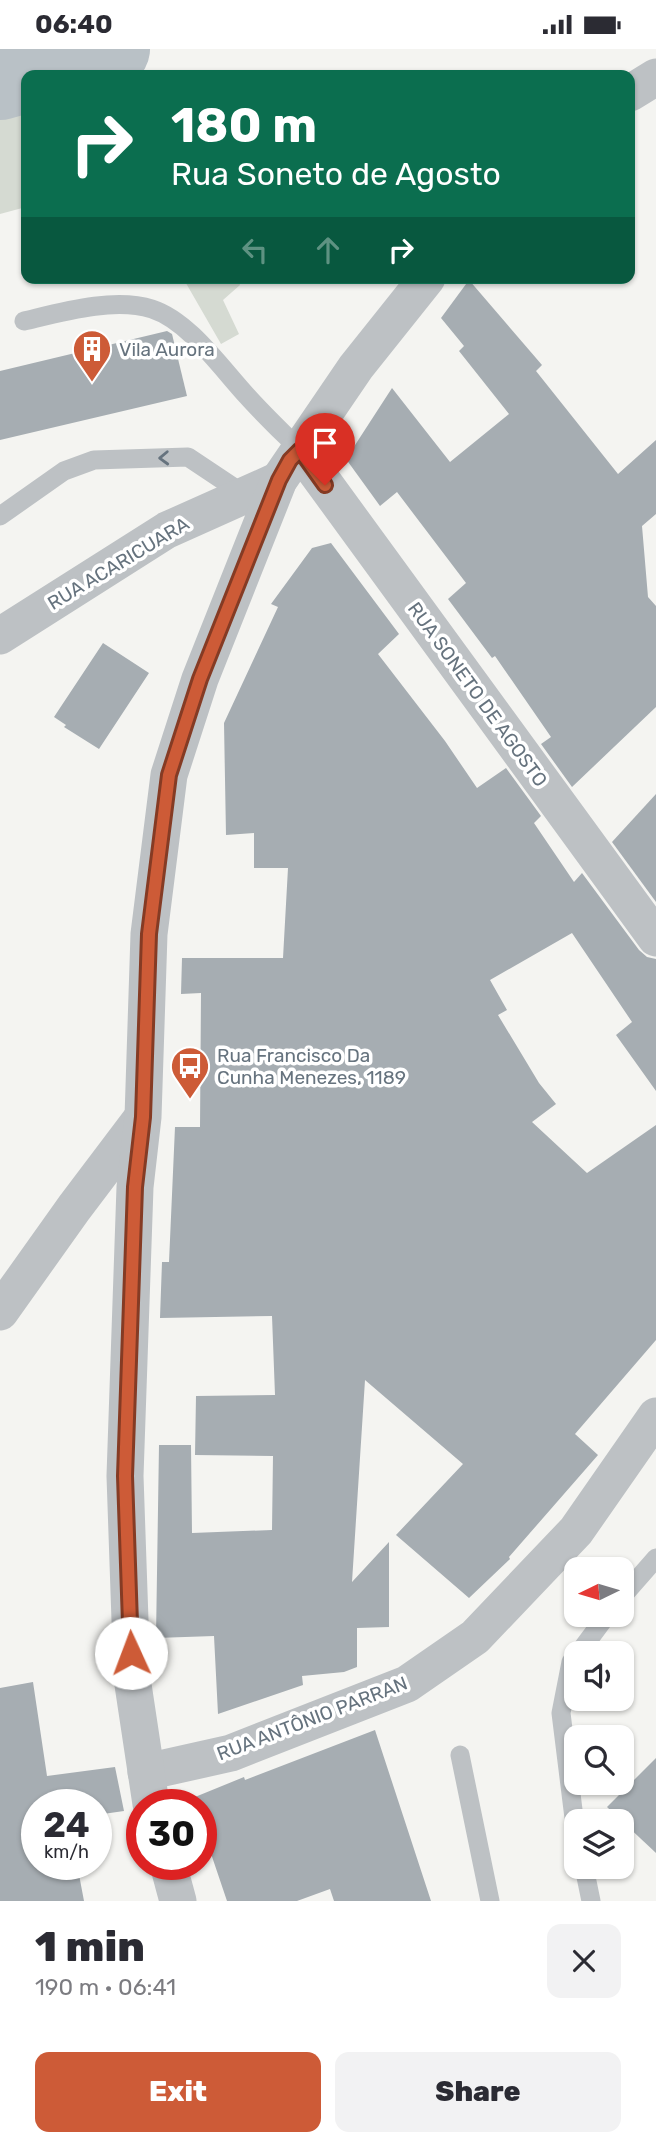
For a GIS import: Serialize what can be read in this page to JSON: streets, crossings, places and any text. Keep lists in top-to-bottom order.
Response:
{
  "streets": {
    "street": ["RUA ACARICUARA", "RUA SONETO DE AGOSTO", "RUA ANTÔNIO PARRAN"]
  },
  "places": {
    "building": ["Vila Aurora"],
    "bus stop": ["Rua Francisco Da Cunha Menezes, 1189"]
  },
  "north": "left",
  "page": {
    "status": "06:40",
    "turn": ["180 m", "Rua Soneto de Agosto"],
    "speed": "24 km/h",
    "limit": "30",
    "heading": ["1 min", "190 m · 06:41"],
    "buttons": ["Exit", "Share"]
  }
}
